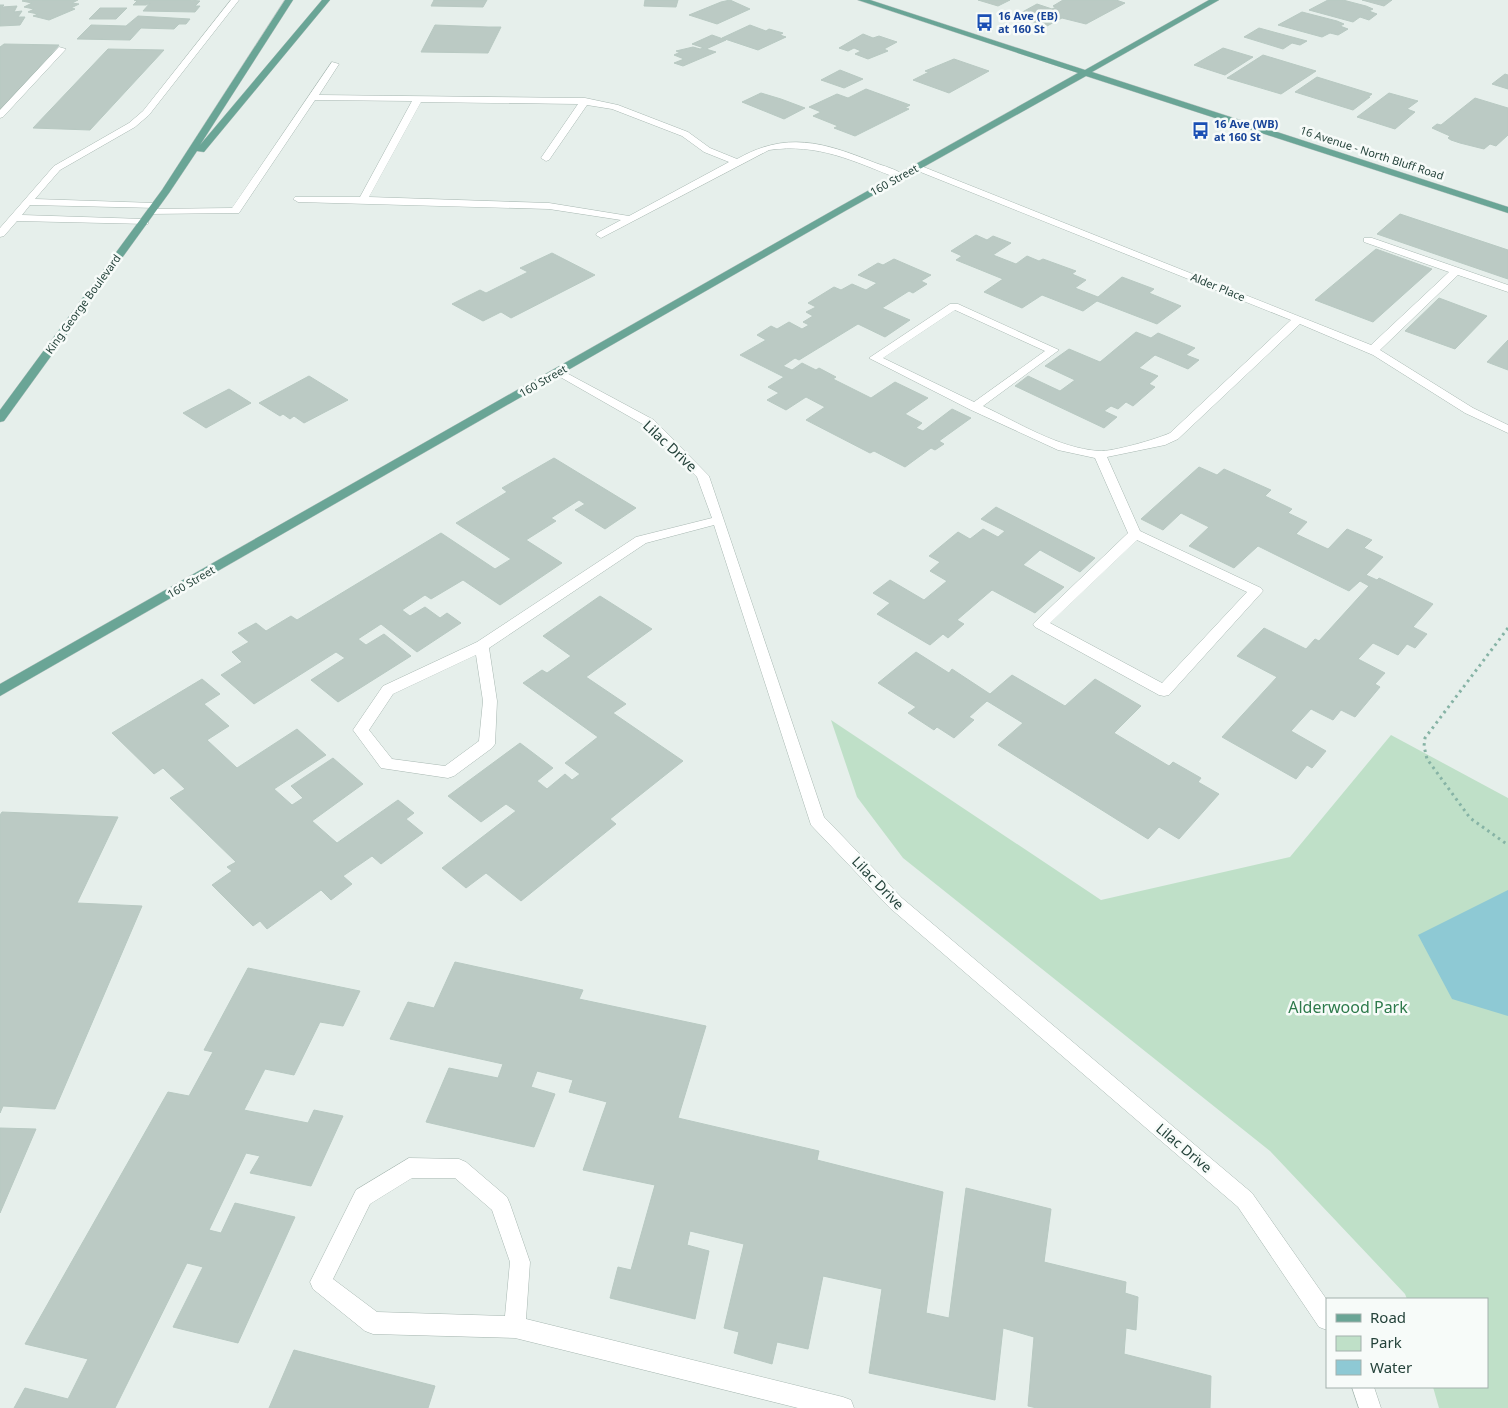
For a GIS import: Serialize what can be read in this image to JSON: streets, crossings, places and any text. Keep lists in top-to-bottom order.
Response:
{
  "streets": {
    "main road": ["16 Avenue - North Bluff Road", "160 Street", "King George Boulevard"],
    "street": ["Alder Place", "Lilac Drive"]
  },
  "crossings": [
    ["16 Avenue - North Bluff Road", "160 Street"],
    ["160 Street", "Alder Place"],
    ["160 Street", "Lilac Drive"]
  ],
  "parks": ["Alderwood Park"],
  "places": {
    "bus stop": ["16 Ave (EB) at 160 St", "16 Ave (WB) at 160 St"]
  },
  "legend": ["Road", "Park", "Water"]
}
